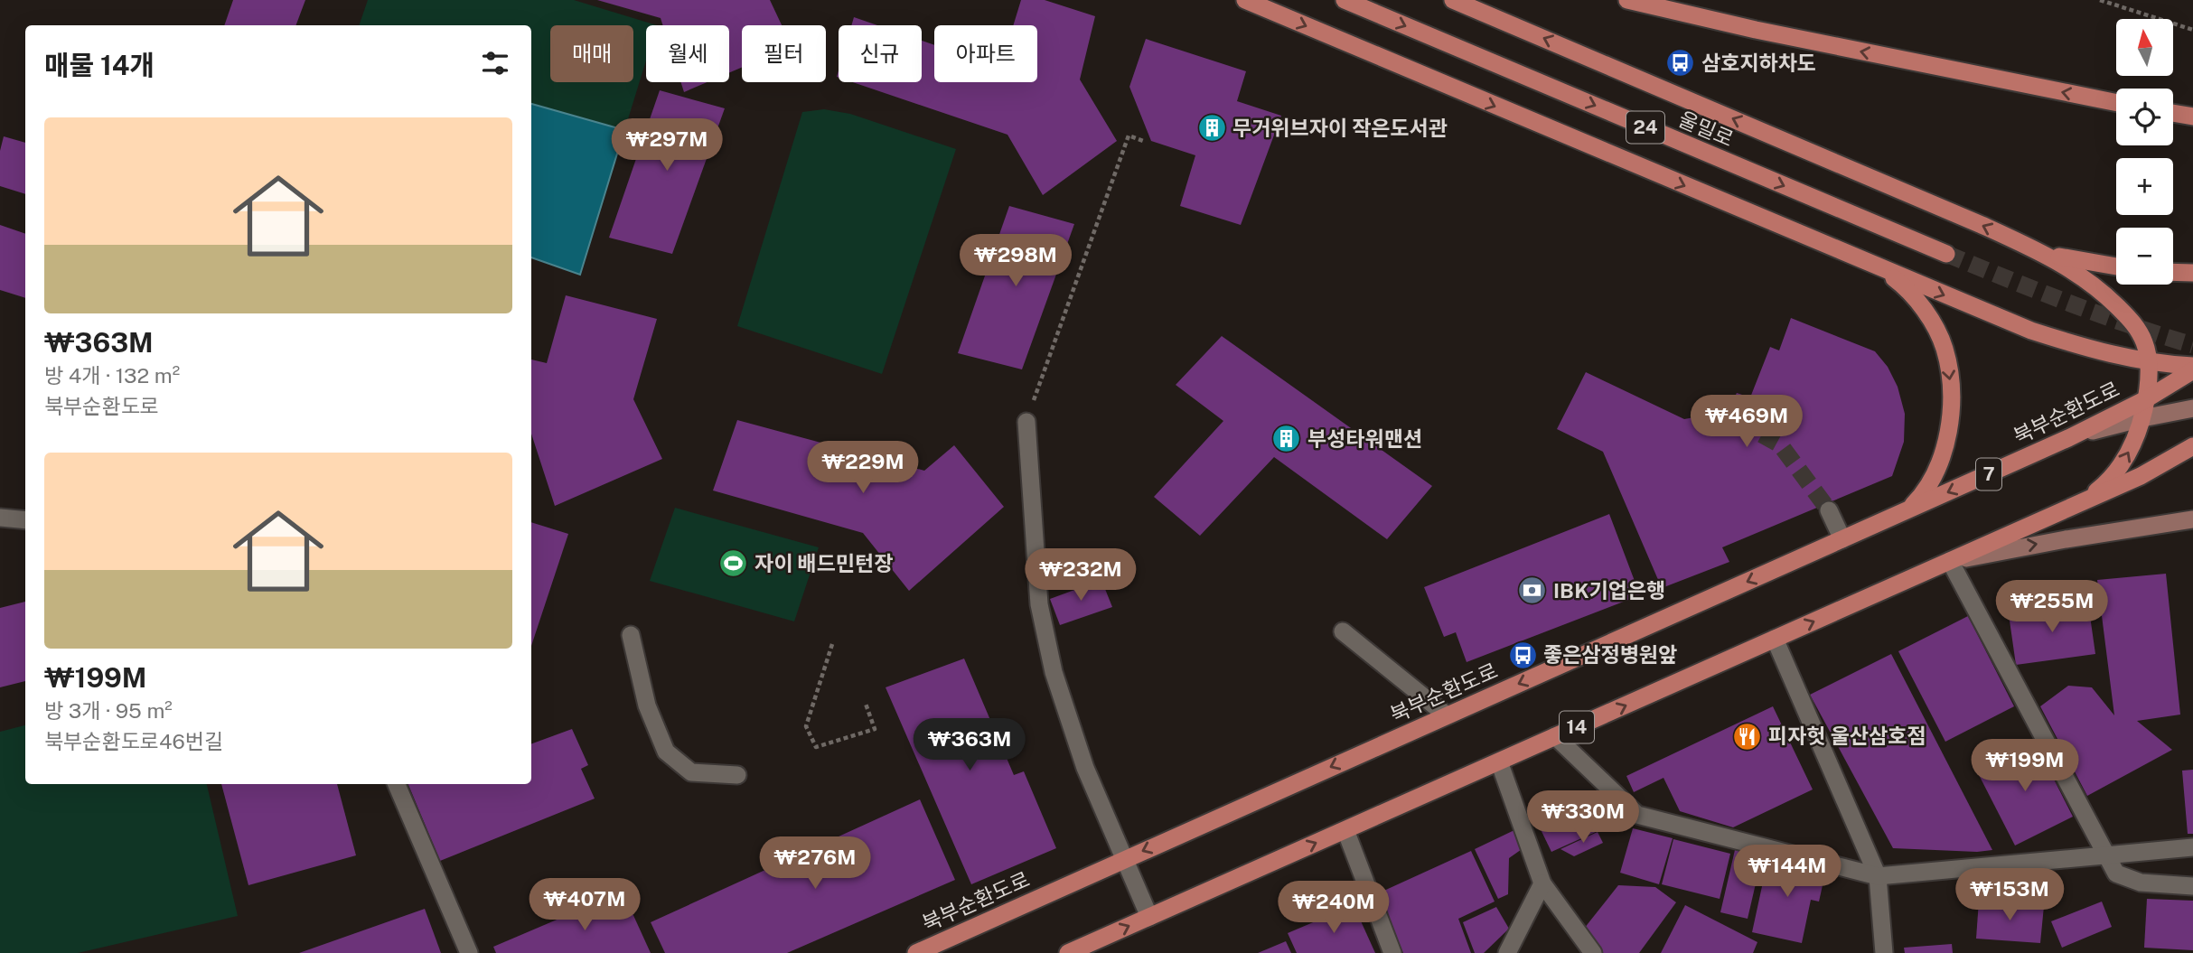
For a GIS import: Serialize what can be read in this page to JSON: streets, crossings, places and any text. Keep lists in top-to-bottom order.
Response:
{
  "streets": {
    "main road": [
      "24",
      "울밀로",
      "북부순환도로",
      "7",
      "14"
    ]
  },
  "places": {
    "bus stop": ["삼호지하차도", "좋은삼정병원앞"],
    "building": ["무거위브자이 작은도서관", "부성타워맨션"],
    "sports": ["자이 배드민턴장"],
    "bank": ["IBK기업은행"],
    "restaurant": ["피자헛 울산삼호점"]
  },
  "north": "top",
  "page": {
    "map_buttons": ["+", "−"],
    "chip": [
      "매매",
      "월세",
      "필터",
      "신규",
      "아파트"
    ],
    "heading": "매물 14개",
    "list": [
      {
        "name": "₩363M",
        "note": "방 4개 · 132 m² · 북부순환도로"
      },
      {
        "name": "₩199M",
        "note": "방 3개 · 95 m² · 북부순환도로46번길"
      }
    ],
    "price": [
      "₩297M",
      "₩298M",
      "₩469M",
      "₩229M",
      "₩232M",
      "₩255M",
      "₩363M",
      "₩199M",
      "₩330M",
      "₩276M",
      "₩144M",
      "₩153M",
      "₩407M",
      "₩240M"
    ]
  }
}
